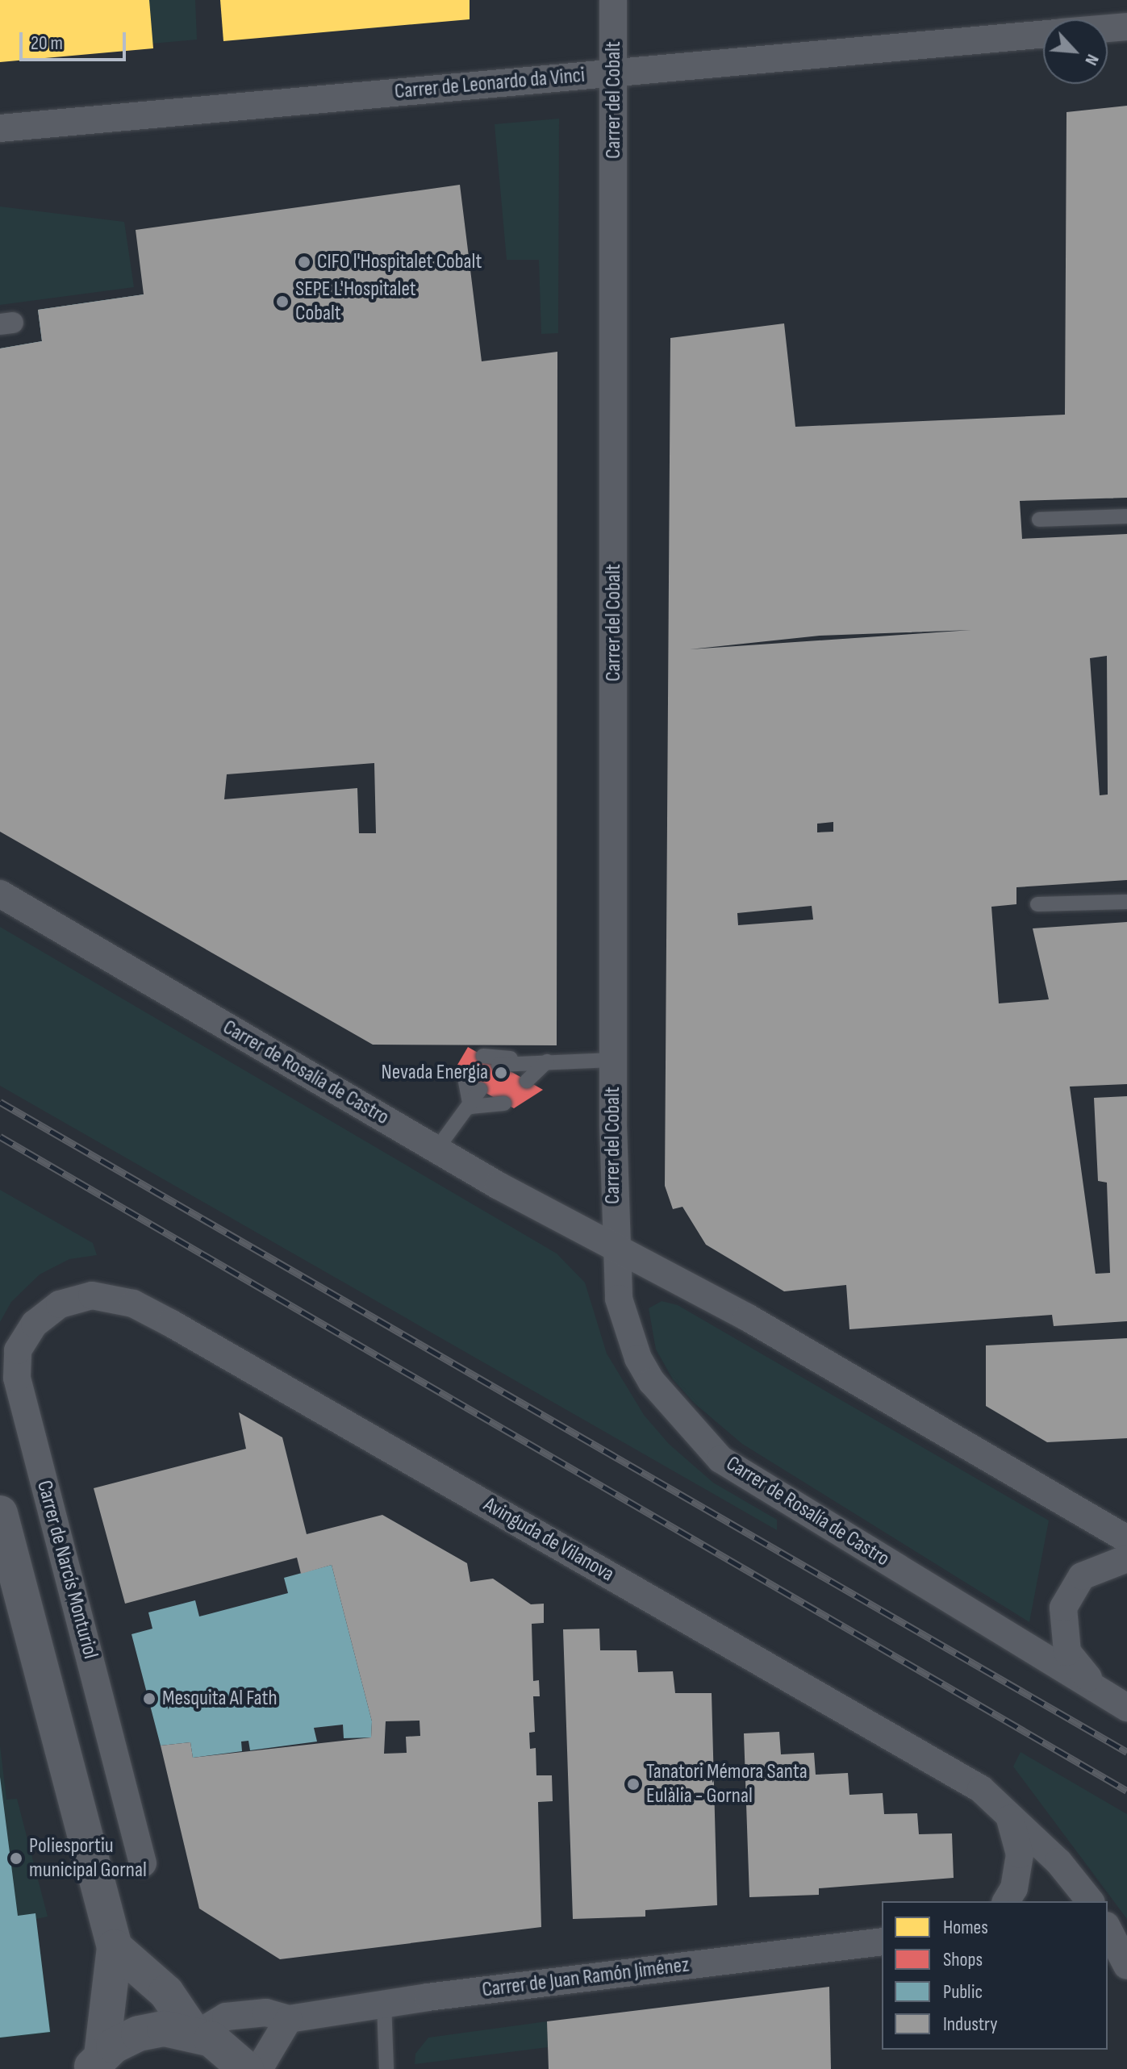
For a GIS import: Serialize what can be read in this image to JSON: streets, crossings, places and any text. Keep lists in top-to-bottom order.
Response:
{
  "streets": {
    "street": [
      "Carrer de Leonardo da Vinci",
      "Carrer del Cobalt",
      "Carrer de Rosalía de Castro",
      "Avinguda de Vilanova",
      "Carrer de Narcís Monturiol",
      "Carrer de Juan Ramón Jiménez"
    ]
  },
  "crossings": [
    ["Carrer de Leonardo da Vinci", "Carrer del Cobalt"],
    ["Carrer del Cobalt", "Carrer de Rosalía de Castro"],
    ["Avinguda de Vilanova", "Carrer de Narcís Monturiol"]
  ],
  "places": [
    "CIFO l'Hospitalet Cobalt",
    "SEPE L'Hospitalet Cobalt",
    "Nevada Energia",
    "Mesquita Al Fath",
    "Tanatori Mémora Santa Eulàlia - Gornal",
    "Poliesportiu municipal Gornal"
  ],
  "legend": [
    "Homes",
    "Shops",
    "Public",
    "Industry"
  ],
  "scale_bar": "20 m",
  "north": "bottom right"
}
